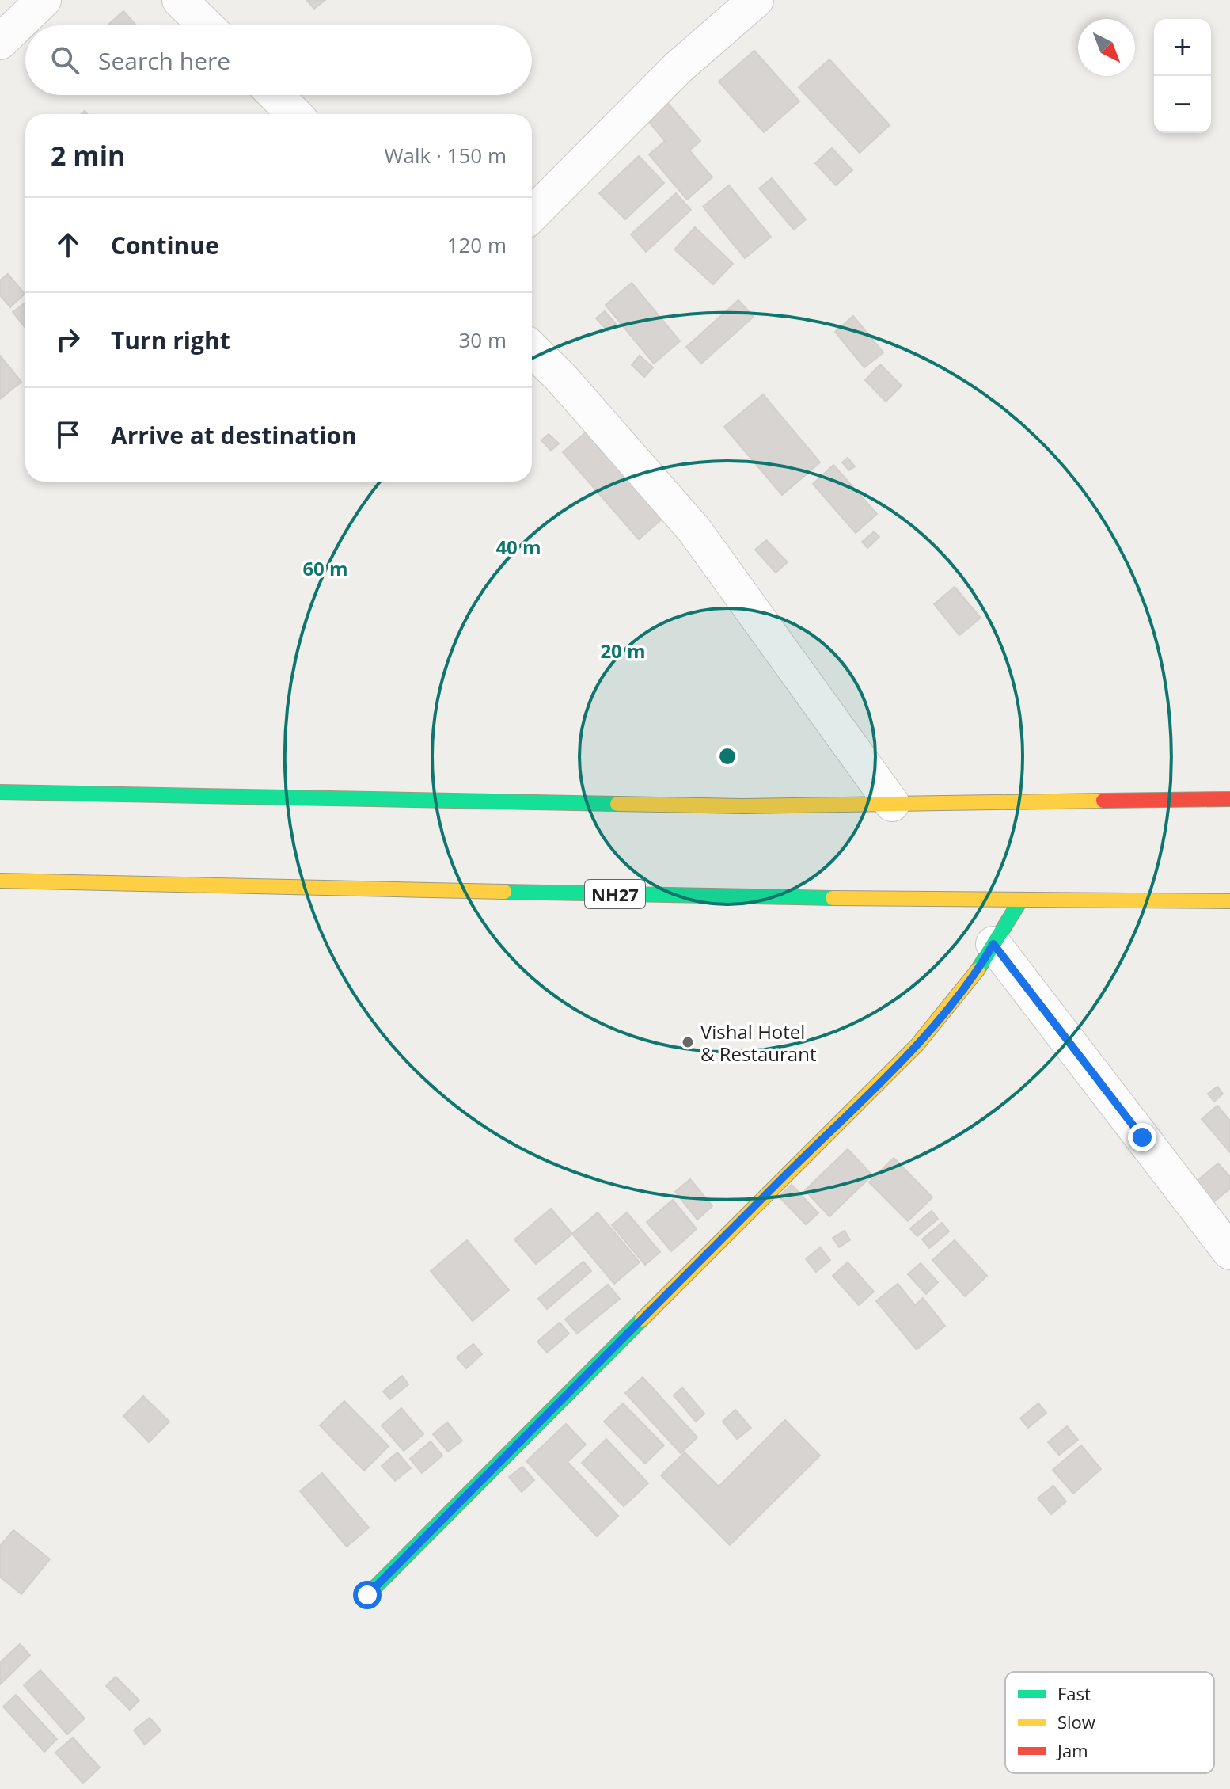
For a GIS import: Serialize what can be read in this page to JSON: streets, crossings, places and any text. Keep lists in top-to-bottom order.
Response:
{
  "streets": {
    "main road": ["NH27"]
  },
  "places": ["Vishal Hotel & Restaurant"],
  "legend": ["Fast", "Slow", "Jam"],
  "north": "bottom right",
  "page": {
    "map_buttons": ["+", "−"],
    "search": "Search here",
    "heading": ["2 min", "Walk · 150 m"],
    "list": [
      ["Continue", "120 m"],
      ["Turn right", "30 m"],
      "Arrive at destination"
    ]
  },
  "rings": ["40 m", "60 m", "20 m"]
}
